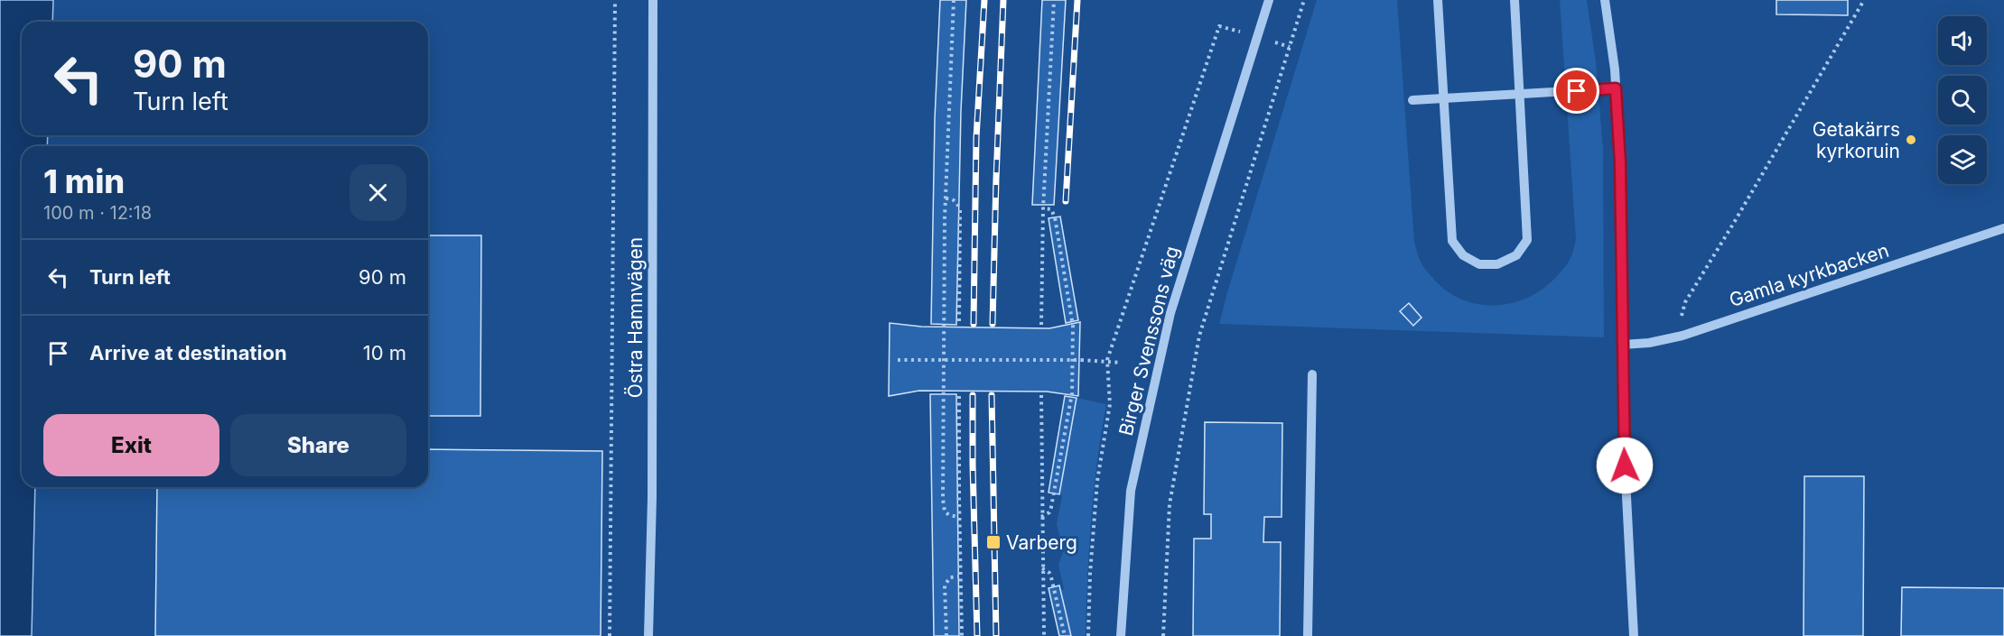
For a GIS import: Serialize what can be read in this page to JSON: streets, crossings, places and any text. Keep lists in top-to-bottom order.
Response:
{
  "streets": {
    "street": ["Gamla kyrkbacken", "Östra Hamnvägen", "Birger Svenssons väg"]
  },
  "places": {
    "other": ["Getakärrs kyrkoruin"],
    "transit": ["Varberg"]
  },
  "page": {
    "turn": ["90 m", "Turn left"],
    "heading": ["1 min", "100 m · 12:18"],
    "list": [
      {
        "name": "Turn left",
        "value": "90 m"
      },
      {
        "name": "Arrive at destination",
        "value": "10 m"
      }
    ],
    "buttons": ["Exit", "Share"]
  }
}
